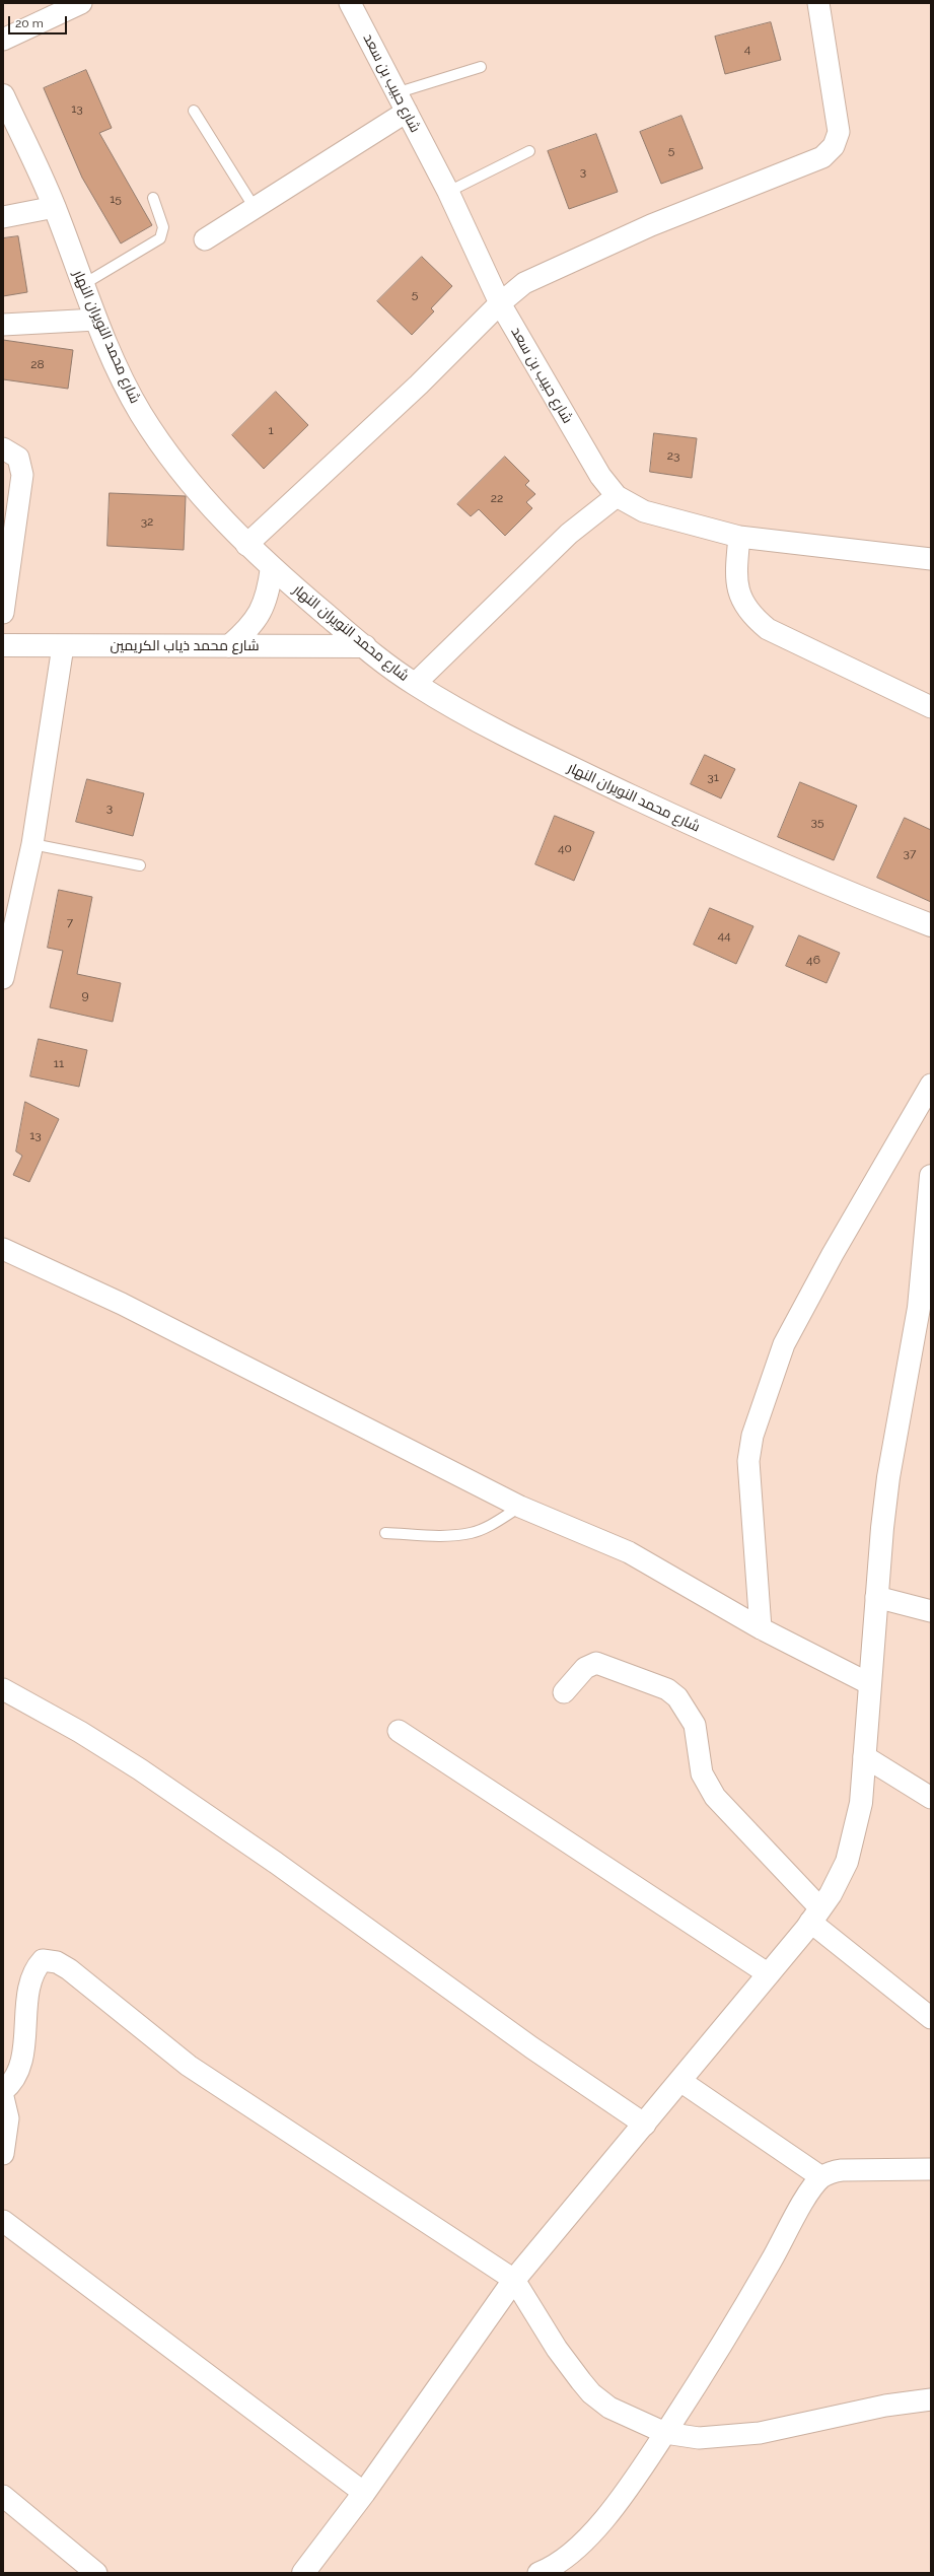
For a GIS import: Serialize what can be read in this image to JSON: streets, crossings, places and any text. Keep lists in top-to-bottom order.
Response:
{
  "streets": {
    "street": ["شارع حبيب بن سعد", "شارع محمد النويران النهار", "شارع محمد ذياب الكريمين"]
  },
  "crossings": [
    ["شارع محمد النويران النهار", "شارع محمد ذياب الكريمين"]
  ],
  "house_numbers": [
    "4",
    "13",
    "5",
    "3",
    "15",
    "5",
    "28",
    "1",
    "23",
    "22",
    "32",
    "31",
    "3",
    "35",
    "40",
    "37",
    "7",
    "44",
    "46",
    "9",
    "11",
    "13"
  ],
  "scale_bar": "20 m"
}
